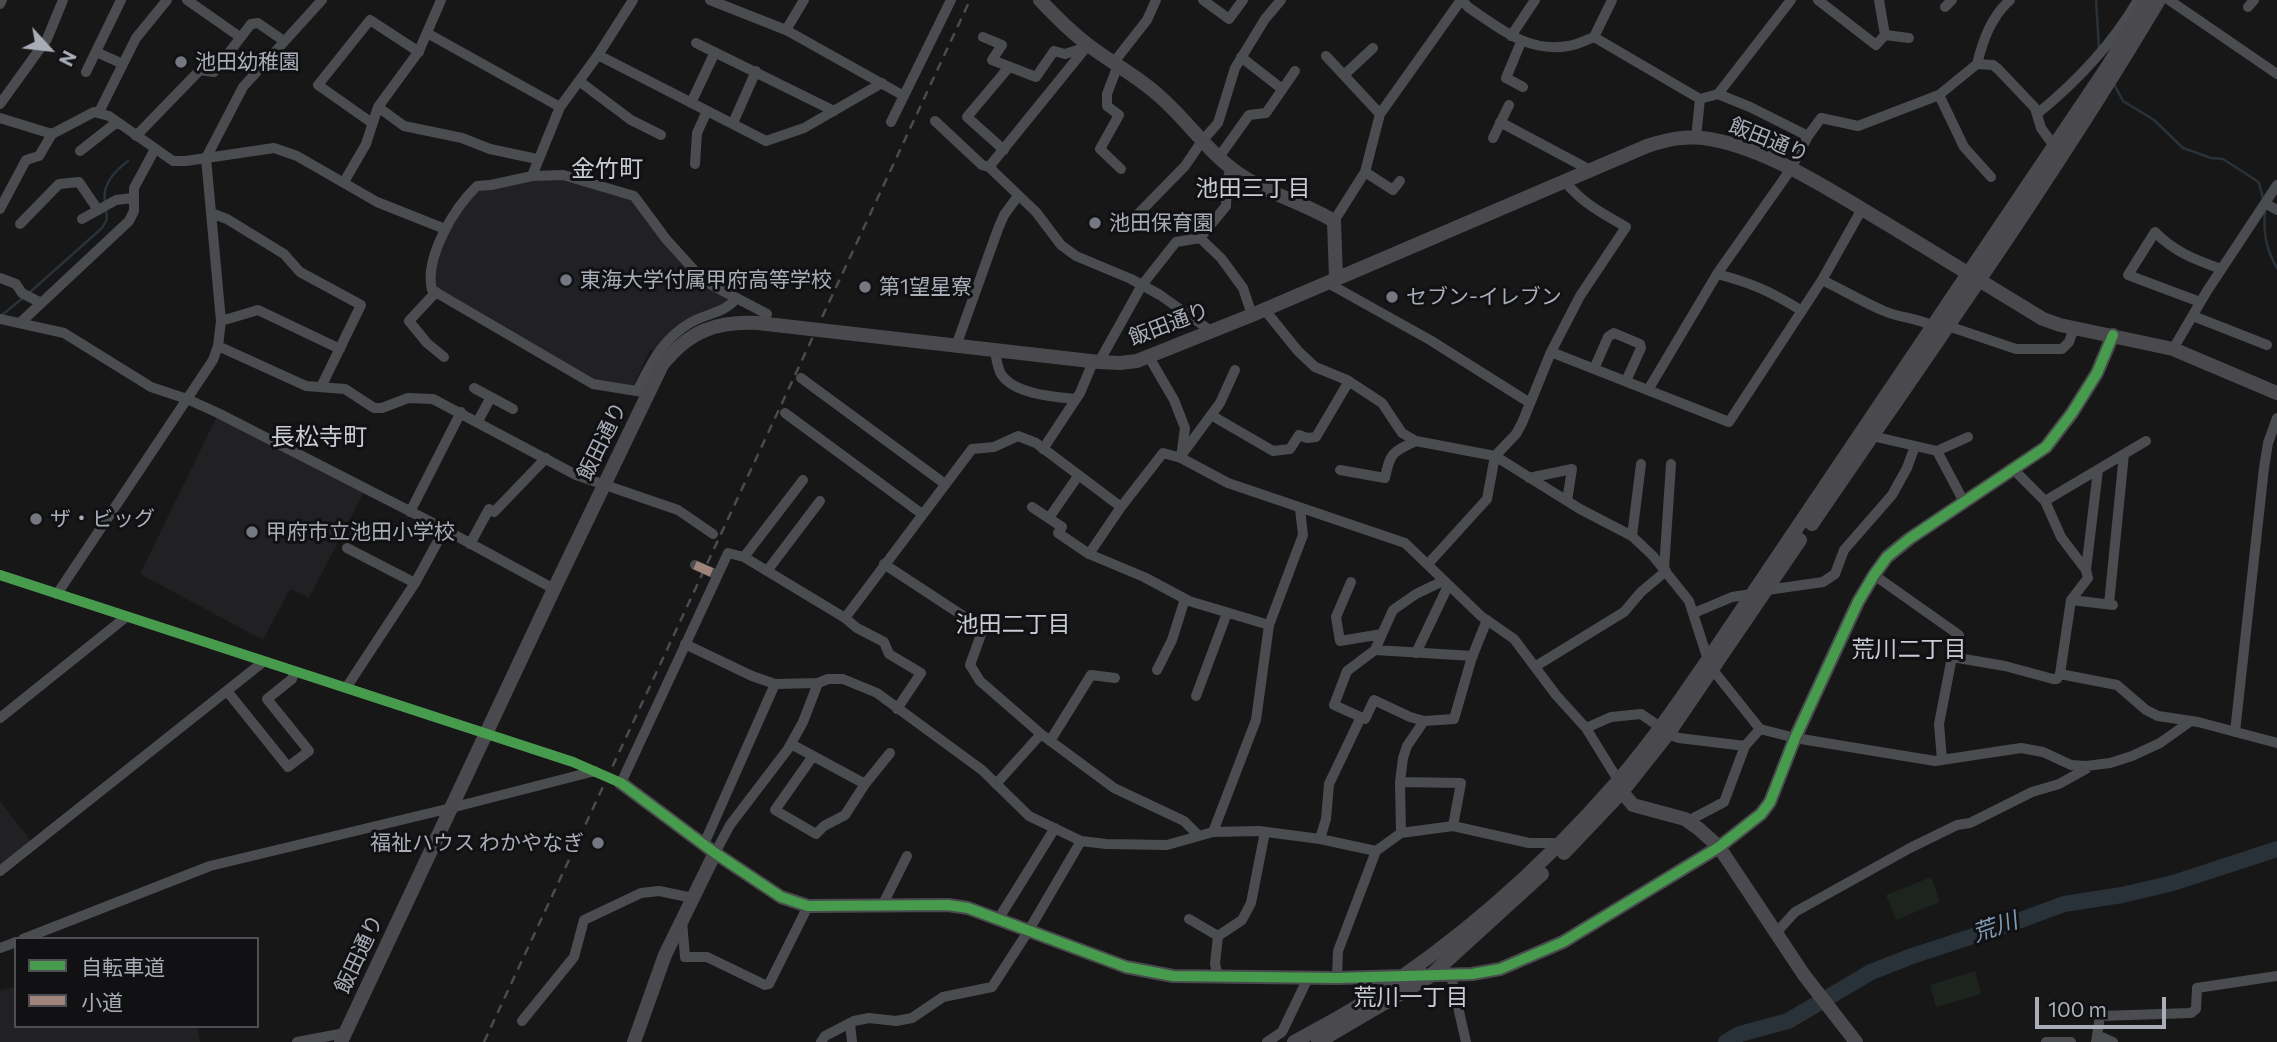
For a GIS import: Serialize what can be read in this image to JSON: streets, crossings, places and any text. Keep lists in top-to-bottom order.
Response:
{
  "streets": {
    "street": ["飯田通り"]
  },
  "districts": [
    "金竹町",
    "池田三丁目",
    "長松寺町",
    "池田二丁目",
    "荒川二丁目",
    "荒川一丁目"
  ],
  "water": ["荒川"],
  "places": [
    "池田幼稚園",
    "池田保育園",
    "東海大学付属甲府高等学校",
    "第1望星寮",
    "セブン-イレブン",
    "ザ・ビッグ",
    "甲府市立池田小学校",
    "福祉ハウス わかやなぎ"
  ],
  "legend": ["自転車道", "小道"],
  "scale_bar": "100 m",
  "north": "bottom right"
}
